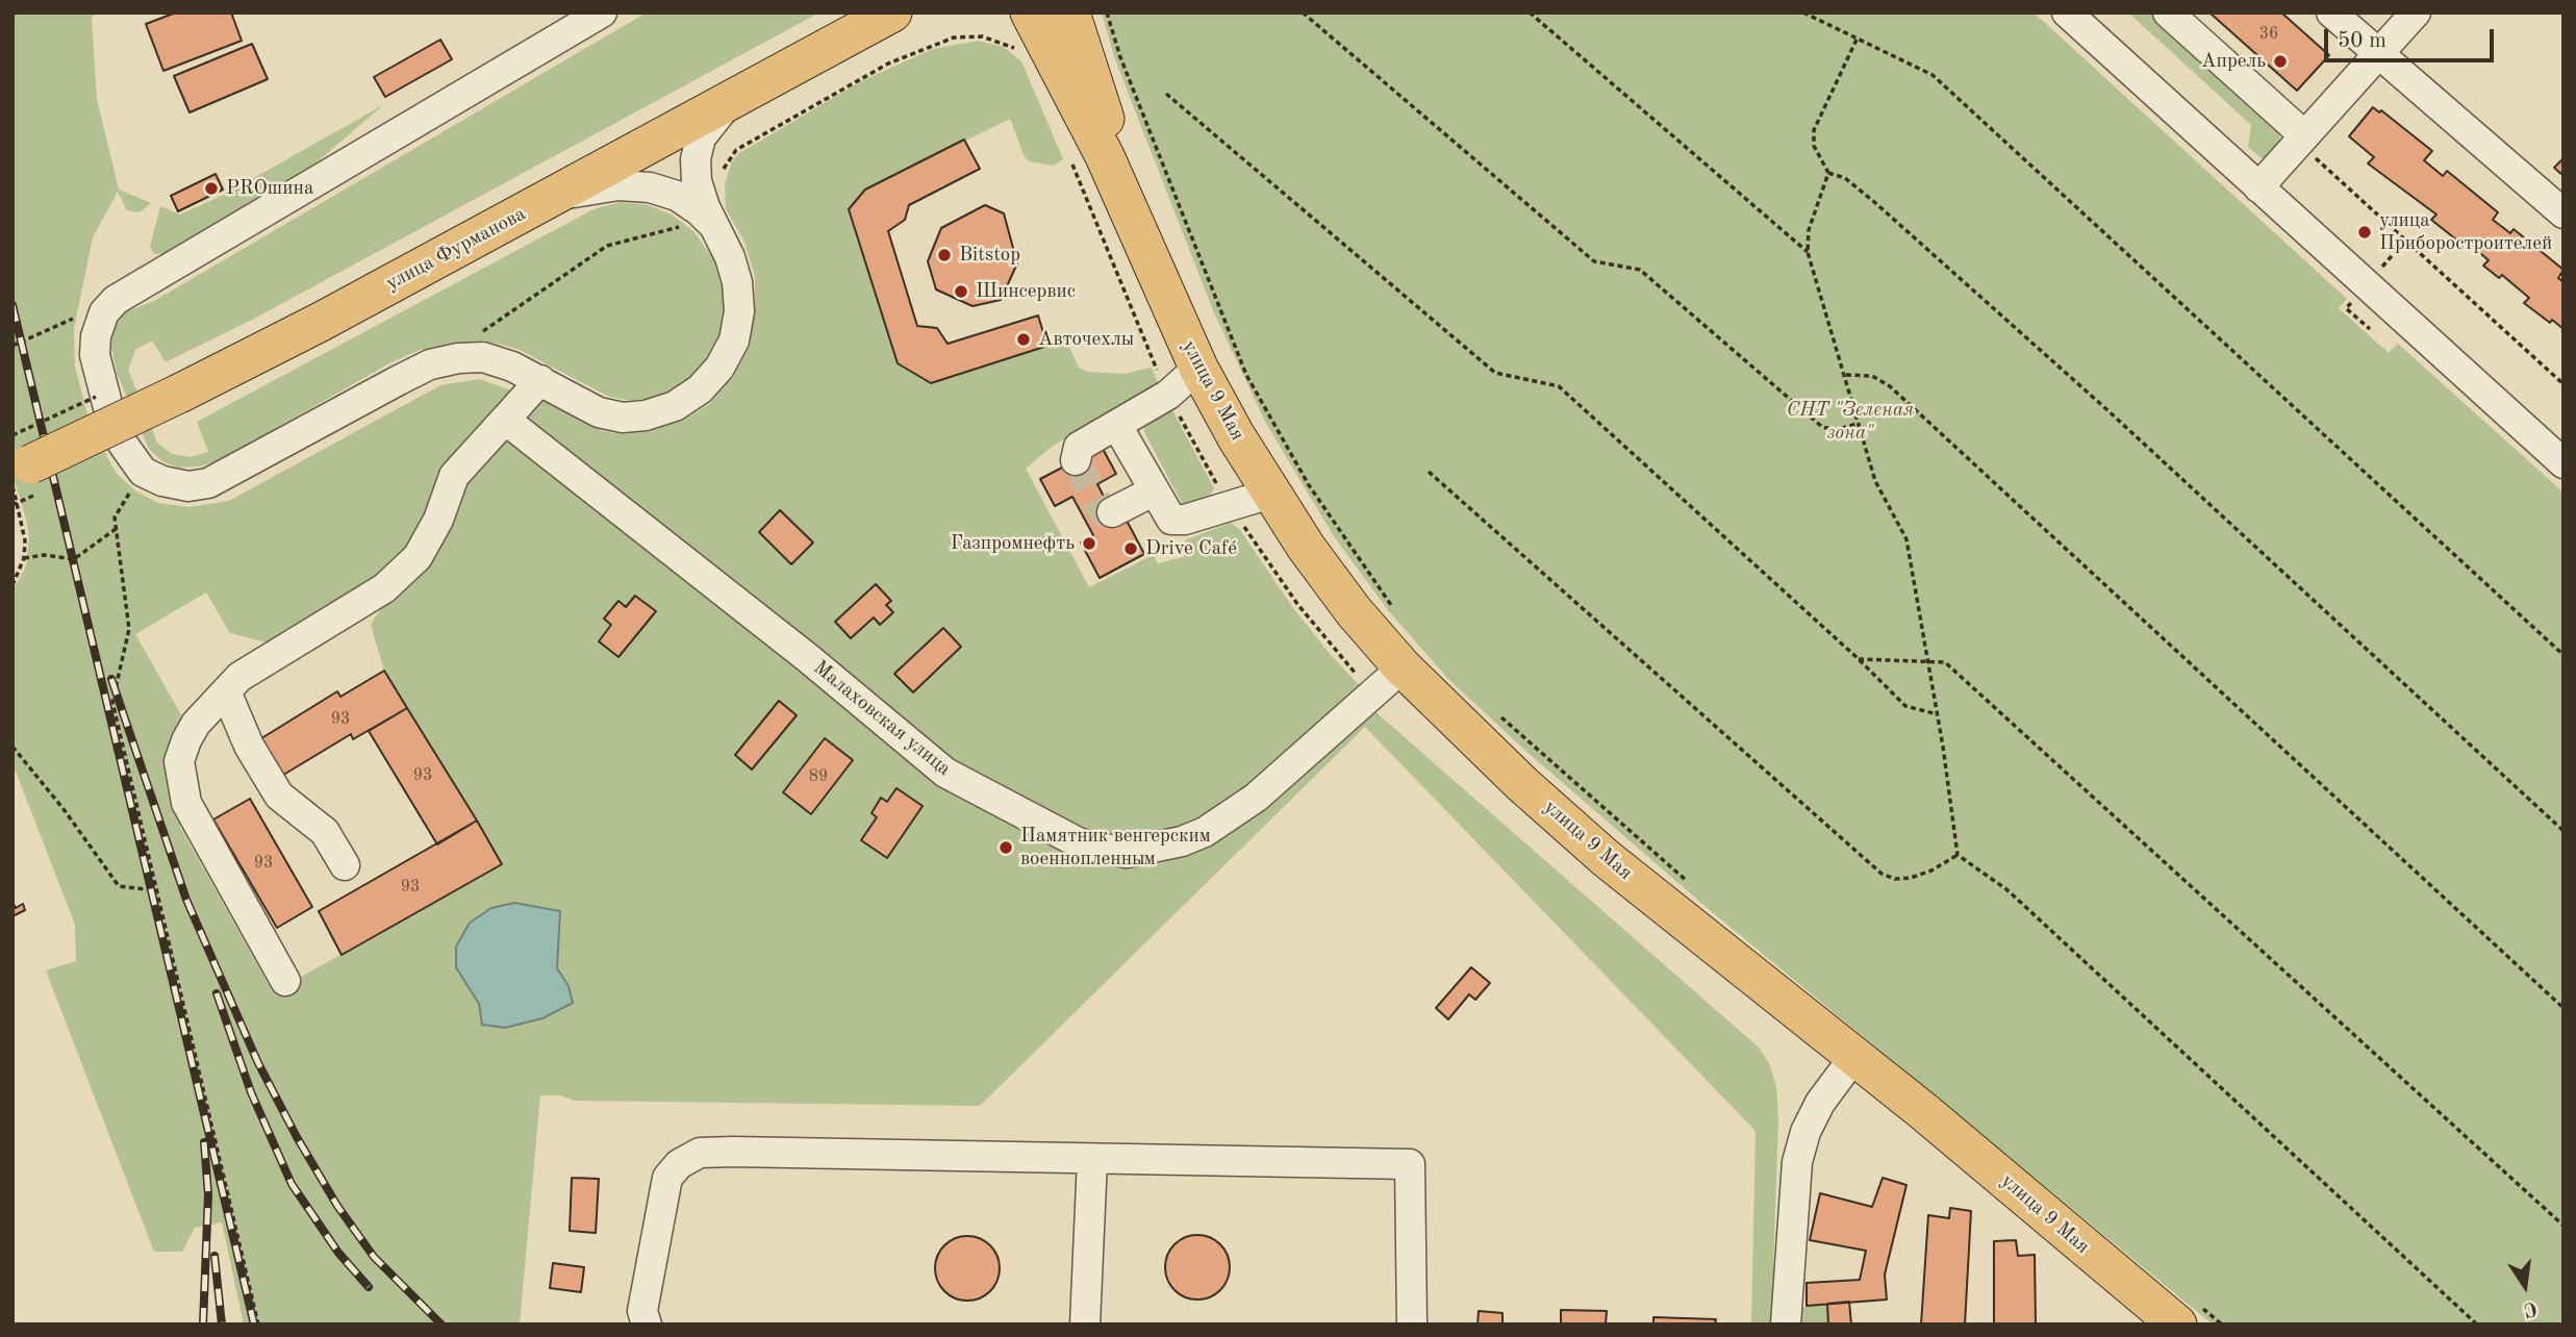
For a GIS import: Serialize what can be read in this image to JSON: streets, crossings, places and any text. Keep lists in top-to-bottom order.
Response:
{
  "streets": {
    "main road": ["улица Фурманова", "улица 9 Мая"],
    "street": ["Малаховская улица"]
  },
  "crossings": [
    ["улица 9 Мая", "Малаховская улица"]
  ],
  "parks": ["СНТ \"Зеленая зона\""],
  "places": [
    "Апрель",
    "PROшина",
    "улица Приборостроителей",
    "Bitstop",
    "Шинсервис",
    "Авточехлы",
    "Газпромнефть",
    "Drive Café",
    "Памятник венгерским военнопленным"
  ],
  "house_numbers": [
    "36",
    "93",
    "93",
    "89",
    "93",
    "93"
  ],
  "scale_bar": "50 m",
  "north": "bottom"
}
